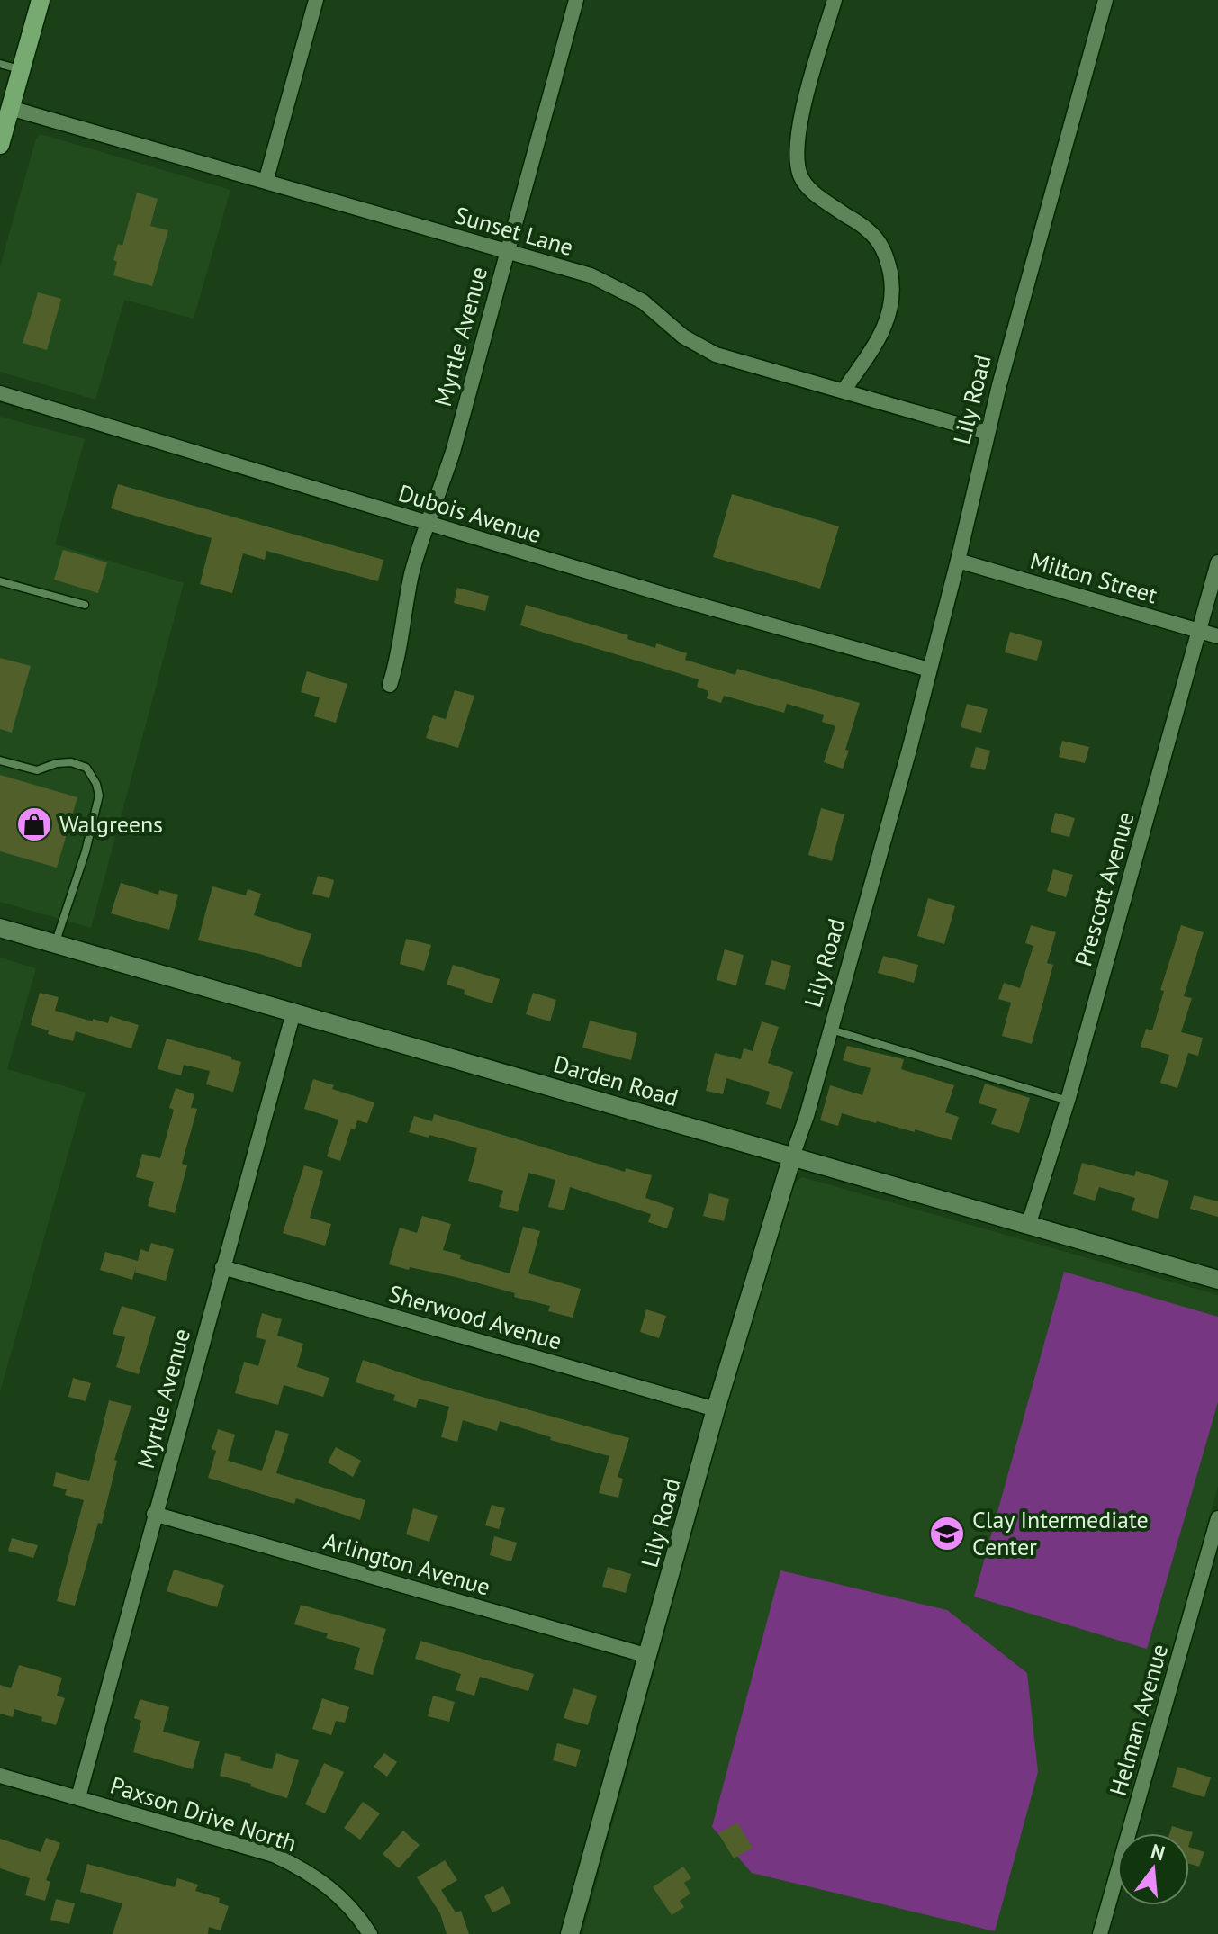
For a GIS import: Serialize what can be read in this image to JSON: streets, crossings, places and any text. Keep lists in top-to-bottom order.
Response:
{
  "streets": {
    "street": [
      "Sunset Lane",
      "Myrtle Avenue",
      "Lily Road",
      "Dubois Avenue",
      "Milton Street",
      "Prescott Avenue",
      "Darden Road",
      "Sherwood Avenue",
      "Arlington Avenue",
      "Helman Avenue",
      "Paxson Drive North"
    ]
  },
  "crossings": [
    ["Sunset Lane", "Myrtle Avenue"],
    ["Sunset Lane", "Lily Road"],
    ["Myrtle Avenue", "Dubois Avenue"],
    ["Myrtle Avenue", "Darden Road"],
    ["Myrtle Avenue", "Sherwood Avenue"],
    ["Myrtle Avenue", "Arlington Avenue"],
    ["Myrtle Avenue", "Paxson Drive North"],
    ["Lily Road", "Dubois Avenue"],
    ["Lily Road", "Milton Street"],
    ["Lily Road", "Darden Road"],
    ["Lily Road", "Sherwood Avenue"],
    ["Lily Road", "Arlington Avenue"],
    ["Milton Street", "Prescott Avenue"],
    ["Prescott Avenue", "Darden Road"]
  ],
  "places": {
    "shop": ["Walgreens"],
    "school or university": ["Clay Intermediate Center"]
  },
  "north": "top"
}
